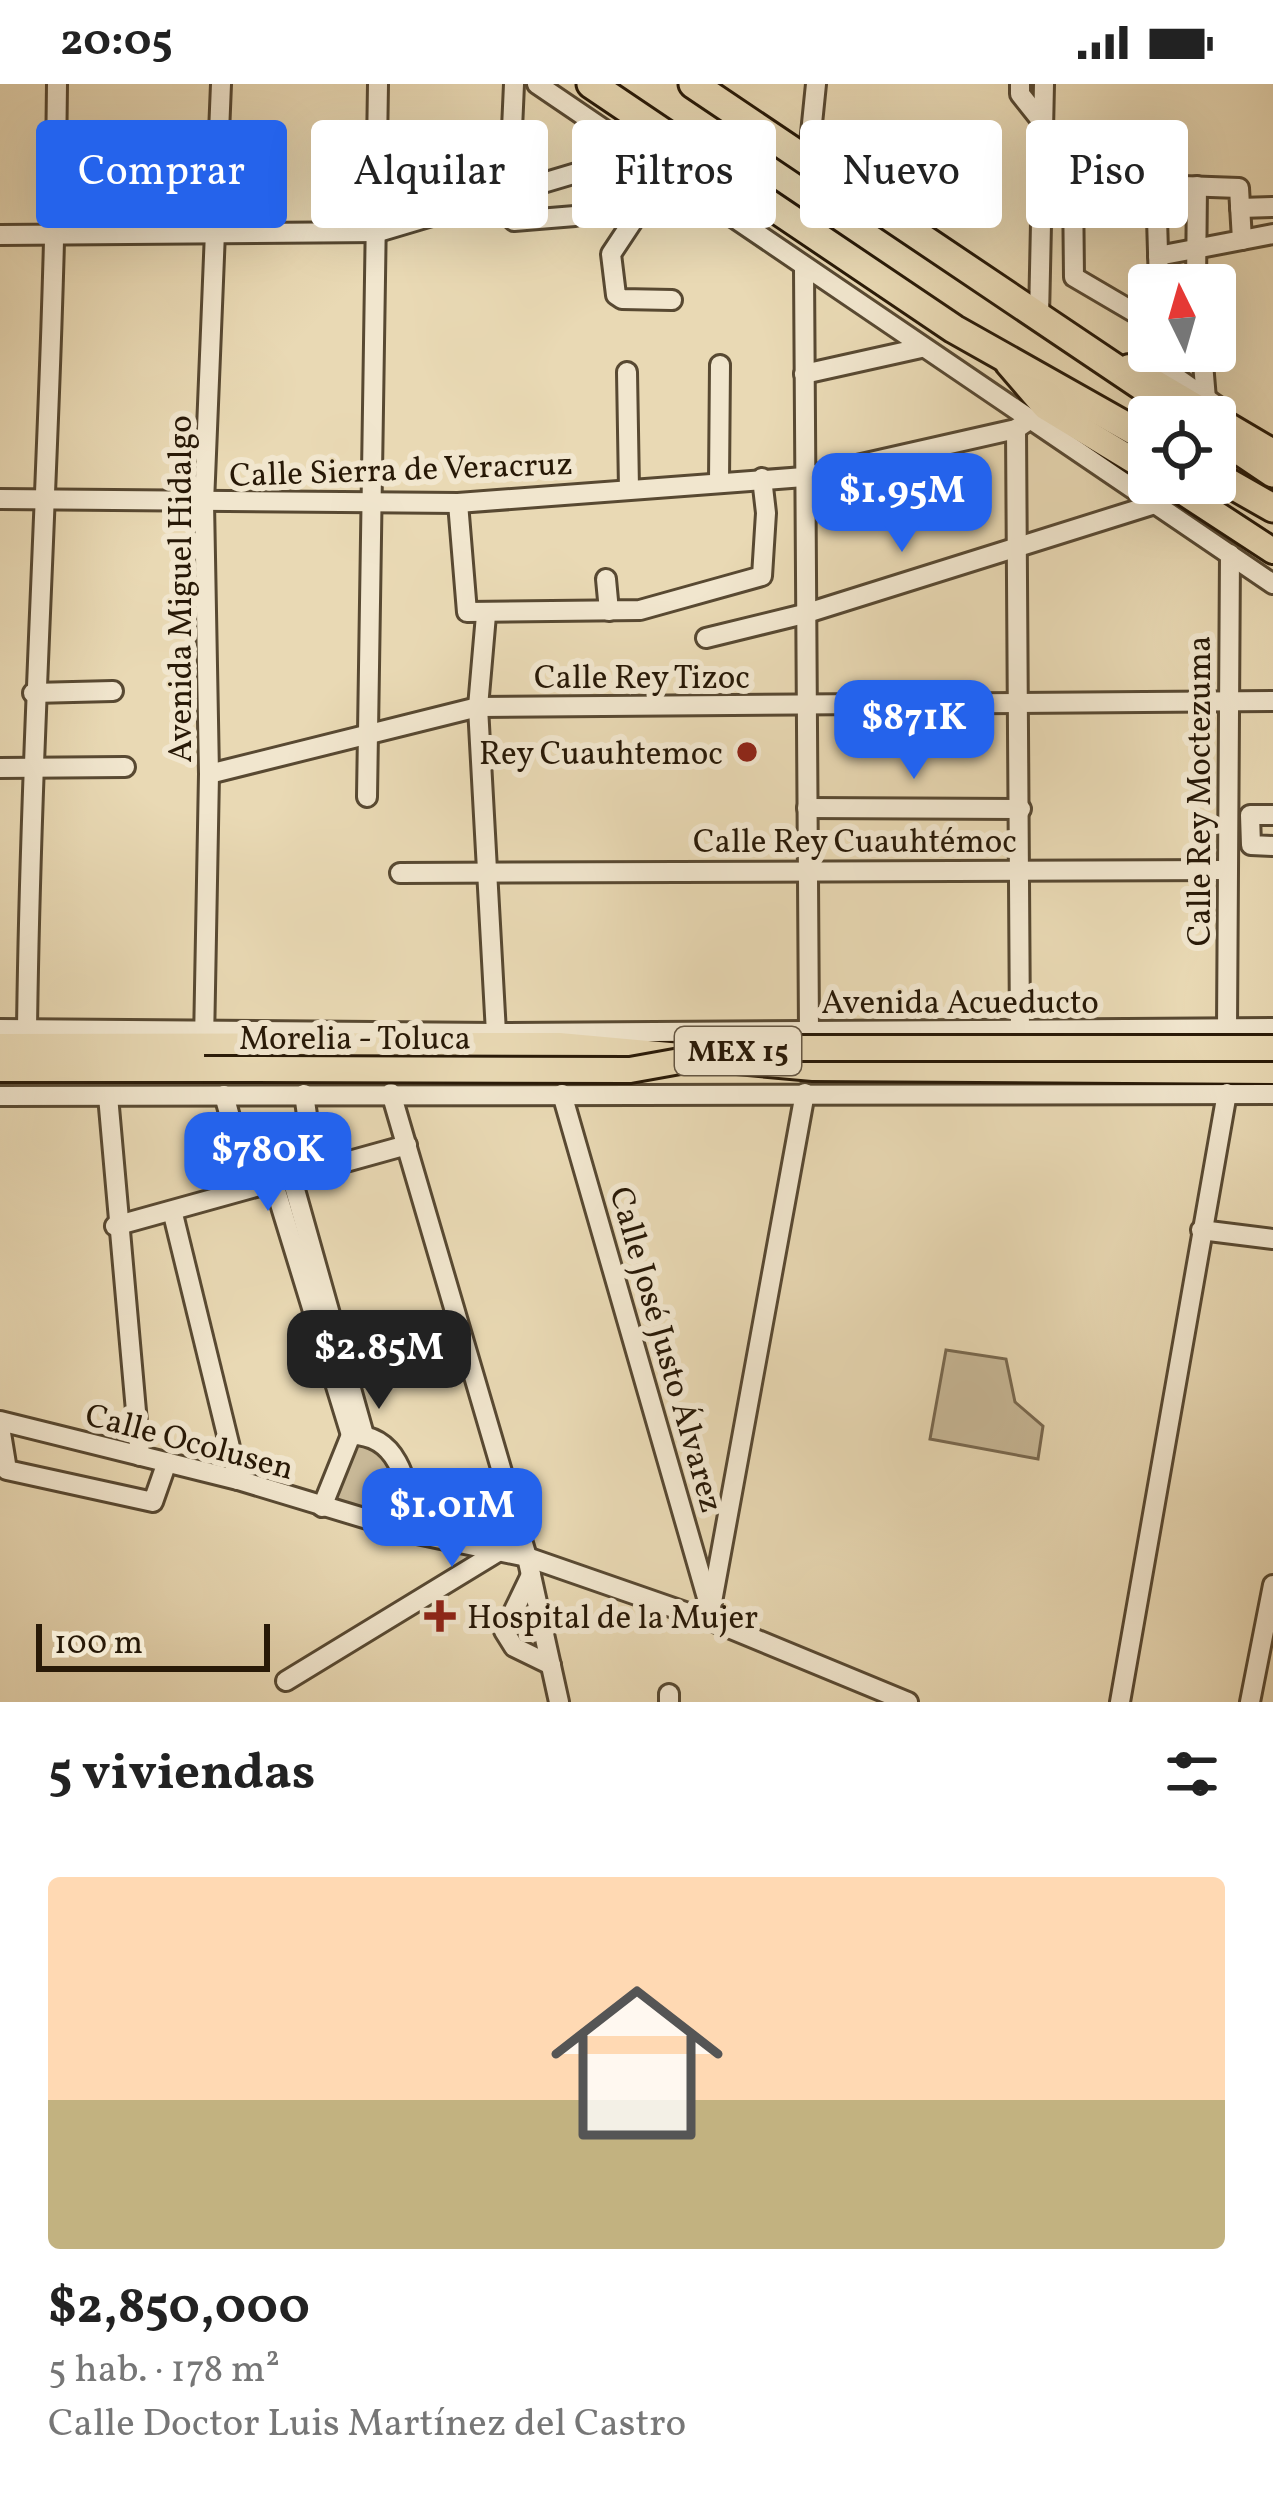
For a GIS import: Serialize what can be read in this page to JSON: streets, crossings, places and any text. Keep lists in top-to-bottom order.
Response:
{
  "streets": {
    "main road": ["Morelia - Toluca", "MEX 15"],
    "street": [
      "Calle Sierra de Veracruz",
      "Avenida Miguel Hidalgo",
      "Calle Rey Tizoc",
      "Calle Rey Moctezuma",
      "Calle Rey Cuauhtémoc",
      "Avenida Acueducto",
      "Calle José Justo Álvarez",
      "Calle Ocolusen"
    ]
  },
  "crossings": [
    ["Calle Sierra de Veracruz", "Avenida Miguel Hidalgo"],
    ["Avenida Miguel Hidalgo", "Calle Rey Tizoc"],
    ["Avenida Miguel Hidalgo", "Avenida Acueducto"],
    ["Avenida Miguel Hidalgo", "Morelia - Toluca"],
    ["Calle Rey Tizoc", "Calle Rey Moctezuma"],
    ["Calle Rey Moctezuma", "Calle Rey Cuauhtémoc"],
    ["Calle Rey Moctezuma", "Avenida Acueducto"],
    ["Avenida Acueducto", "Morelia - Toluca"],
    ["Calle José Justo Álvarez", "Calle Ocolusen"]
  ],
  "places": {
    "other": ["Rey Cuauhtemoc"],
    "health": ["Hospital de la Mujer"]
  },
  "scale_bar": "100 m",
  "north": "top",
  "page": {
    "status": "20:05",
    "chip": [
      "Comprar",
      "Alquilar",
      "Filtros",
      "Nuevo",
      "Piso"
    ],
    "price": [
      "$1.95M",
      "$871K",
      "$780K",
      "$2.85M",
      "$1.01M"
    ],
    "scale": "100 m",
    "heading": "5 viviendas",
    "list": [
      {
        "name": "$2,850,000",
        "note": "5 hab. · 178 m² · Calle Doctor Luis Martínez del Castro"
      }
    ]
  }
}
